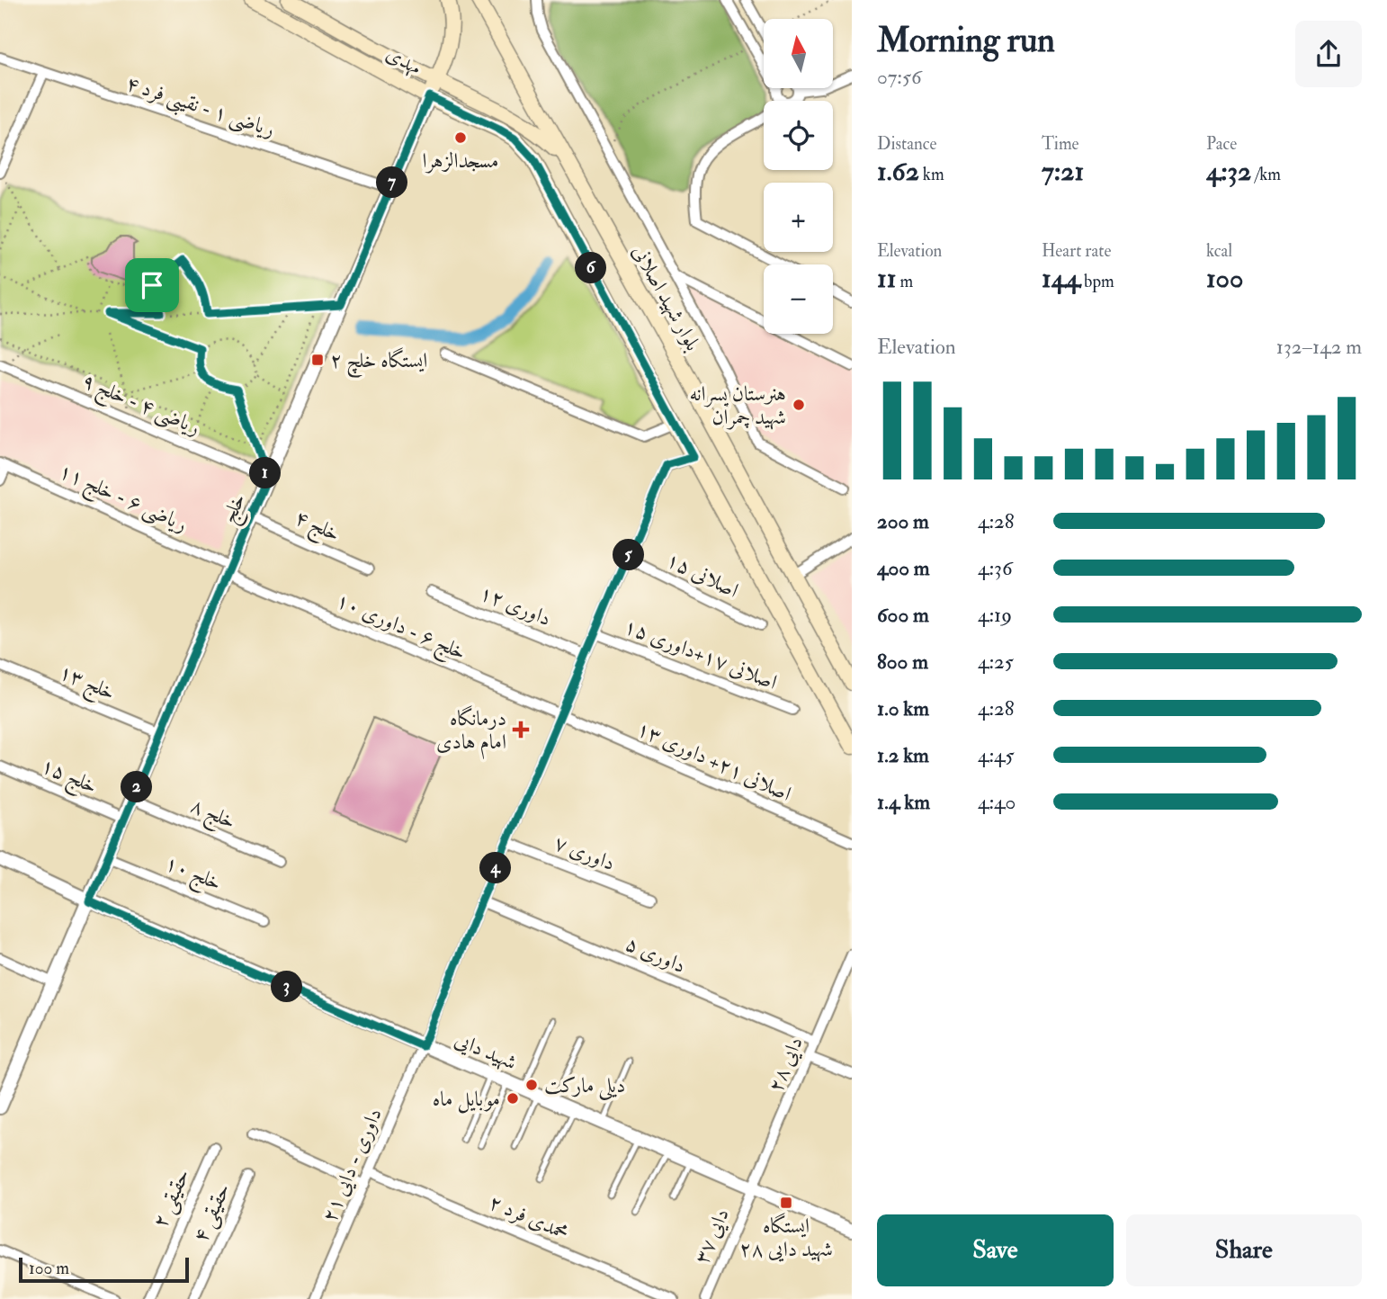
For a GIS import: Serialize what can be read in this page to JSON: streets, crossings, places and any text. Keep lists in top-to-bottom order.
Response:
{
  "streets": {
    "main road": ["مهدی", "بلوار شهید اصلانی"],
    "street": [
      "ریاضی ۱ - نقیبی فرد ۴",
      "ریاضی ۴ - خلج ۹",
      "ریاضی ۶ - خلج ۱۱",
      "خلج",
      "خلج ۴",
      "اصلانی ۱۵",
      "داوری ۱۲",
      "خلج ۶ - داوری ۱۰",
      "اصلانی ۱۷+داوری ۱۵",
      "خلج ۱۳",
      "اصلانی ۲۱+ داوری ۱۳",
      "خلج ۱۵",
      "خلج ۸",
      "داوری ۷",
      "خلج ۱۰",
      "داوری ۵",
      "شهید دایی",
      "دایی ۲۸",
      "داوری - دایی ۲۱",
      "حقیقی ۲",
      "حقیقی ۴",
      "محمدی فرد ۲",
      "دایی ۳۷"
    ]
  },
  "crossings": [
    ["مهدی", "بلوار شهید اصلانی"],
    ["مهدی", "خلج"],
    ["ریاضی ۱ - نقیبی فرد ۴", "خلج"],
    ["ریاضی ۴ - خلج ۹", "خلج"],
    ["ریاضی ۶ - خلج ۱۱", "خلج"],
    ["ریاضی ۶ - خلج ۱۱", "خلج ۶ - داوری ۱۰"],
    ["خلج", "خلج ۴"],
    ["خلج", "خلج ۶ - داوری ۱۰"],
    ["خلج", "خلج ۱۳"],
    ["خلج", "خلج ۱۵"],
    ["خلج", "خلج ۸"],
    ["خلج", "خلج ۱۰"],
    ["خلج", "شهید دایی"],
    ["اصلانی ۱۵", "داوری - دایی ۲۱"],
    ["داوری ۱۲", "داوری - دایی ۲۱"],
    ["خلج ۶ - داوری ۱۰", "اصلانی ۲۱+ داوری ۱۳"],
    ["خلج ۶ - داوری ۱۰", "داوری - دایی ۲۱"],
    ["اصلانی ۱۷+داوری ۱۵", "داوری - دایی ۲۱"],
    ["اصلانی ۲۱+ داوری ۱۳", "داوری - دایی ۲۱"],
    ["داوری ۷", "داوری - دایی ۲۱"],
    ["داوری ۵", "دایی ۲۸"],
    ["داوری ۵", "داوری - دایی ۲۱"],
    ["شهید دایی", "دایی ۲۸"],
    ["شهید دایی", "داوری - دایی ۲۱"],
    ["شهید دایی", "دایی ۳۷"],
    ["دایی ۲۸", "دایی ۳۷"],
    ["داوری - دایی ۲۱", "محمدی فرد ۲"]
  ],
  "places": {
    "other": [
      "مسجدالزهرا",
      "هنرستان پسرانه شهید چمران",
      "دیلی مارکت",
      "موبایل ماه"
    ],
    "transit": ["ایستگاه خلچ ۲", "ایستگاه شهید دایی ۲۸"],
    "health": ["درمانگاه امام هادی"]
  },
  "scale_bar": "100 m",
  "north": "top",
  "page": {
    "heading": ["Morning run", "07:56"],
    "map_buttons": ["+", "−"],
    "stats": [
      ["Distance", "1.62 km"],
      ["Time", "7:21"],
      ["Pace", "4:32 /km"],
      ["Elevation", "11 m"],
      ["Heart rate", "144 bpm"],
      ["kcal", "100"]
    ],
    "pins": [
      "7",
      "6",
      "1",
      "5",
      "2",
      "4",
      "3"
    ],
    "chart": ["Elevation", "132–142 m"],
    "list": [
      {
        "name": "200 m",
        "note": "4:28"
      },
      {
        "name": "400 m",
        "note": "4:36"
      },
      {
        "name": "600 m",
        "note": "4:19"
      },
      {
        "name": "800 m",
        "note": "4:25"
      },
      {
        "name": "1.0 km",
        "note": "4:28"
      },
      {
        "name": "1.2 km",
        "note": "4:45"
      },
      {
        "name": "1.4 km",
        "note": "4:40"
      }
    ],
    "buttons": ["Save", "Share"],
    "scale": "100 m"
  }
}
